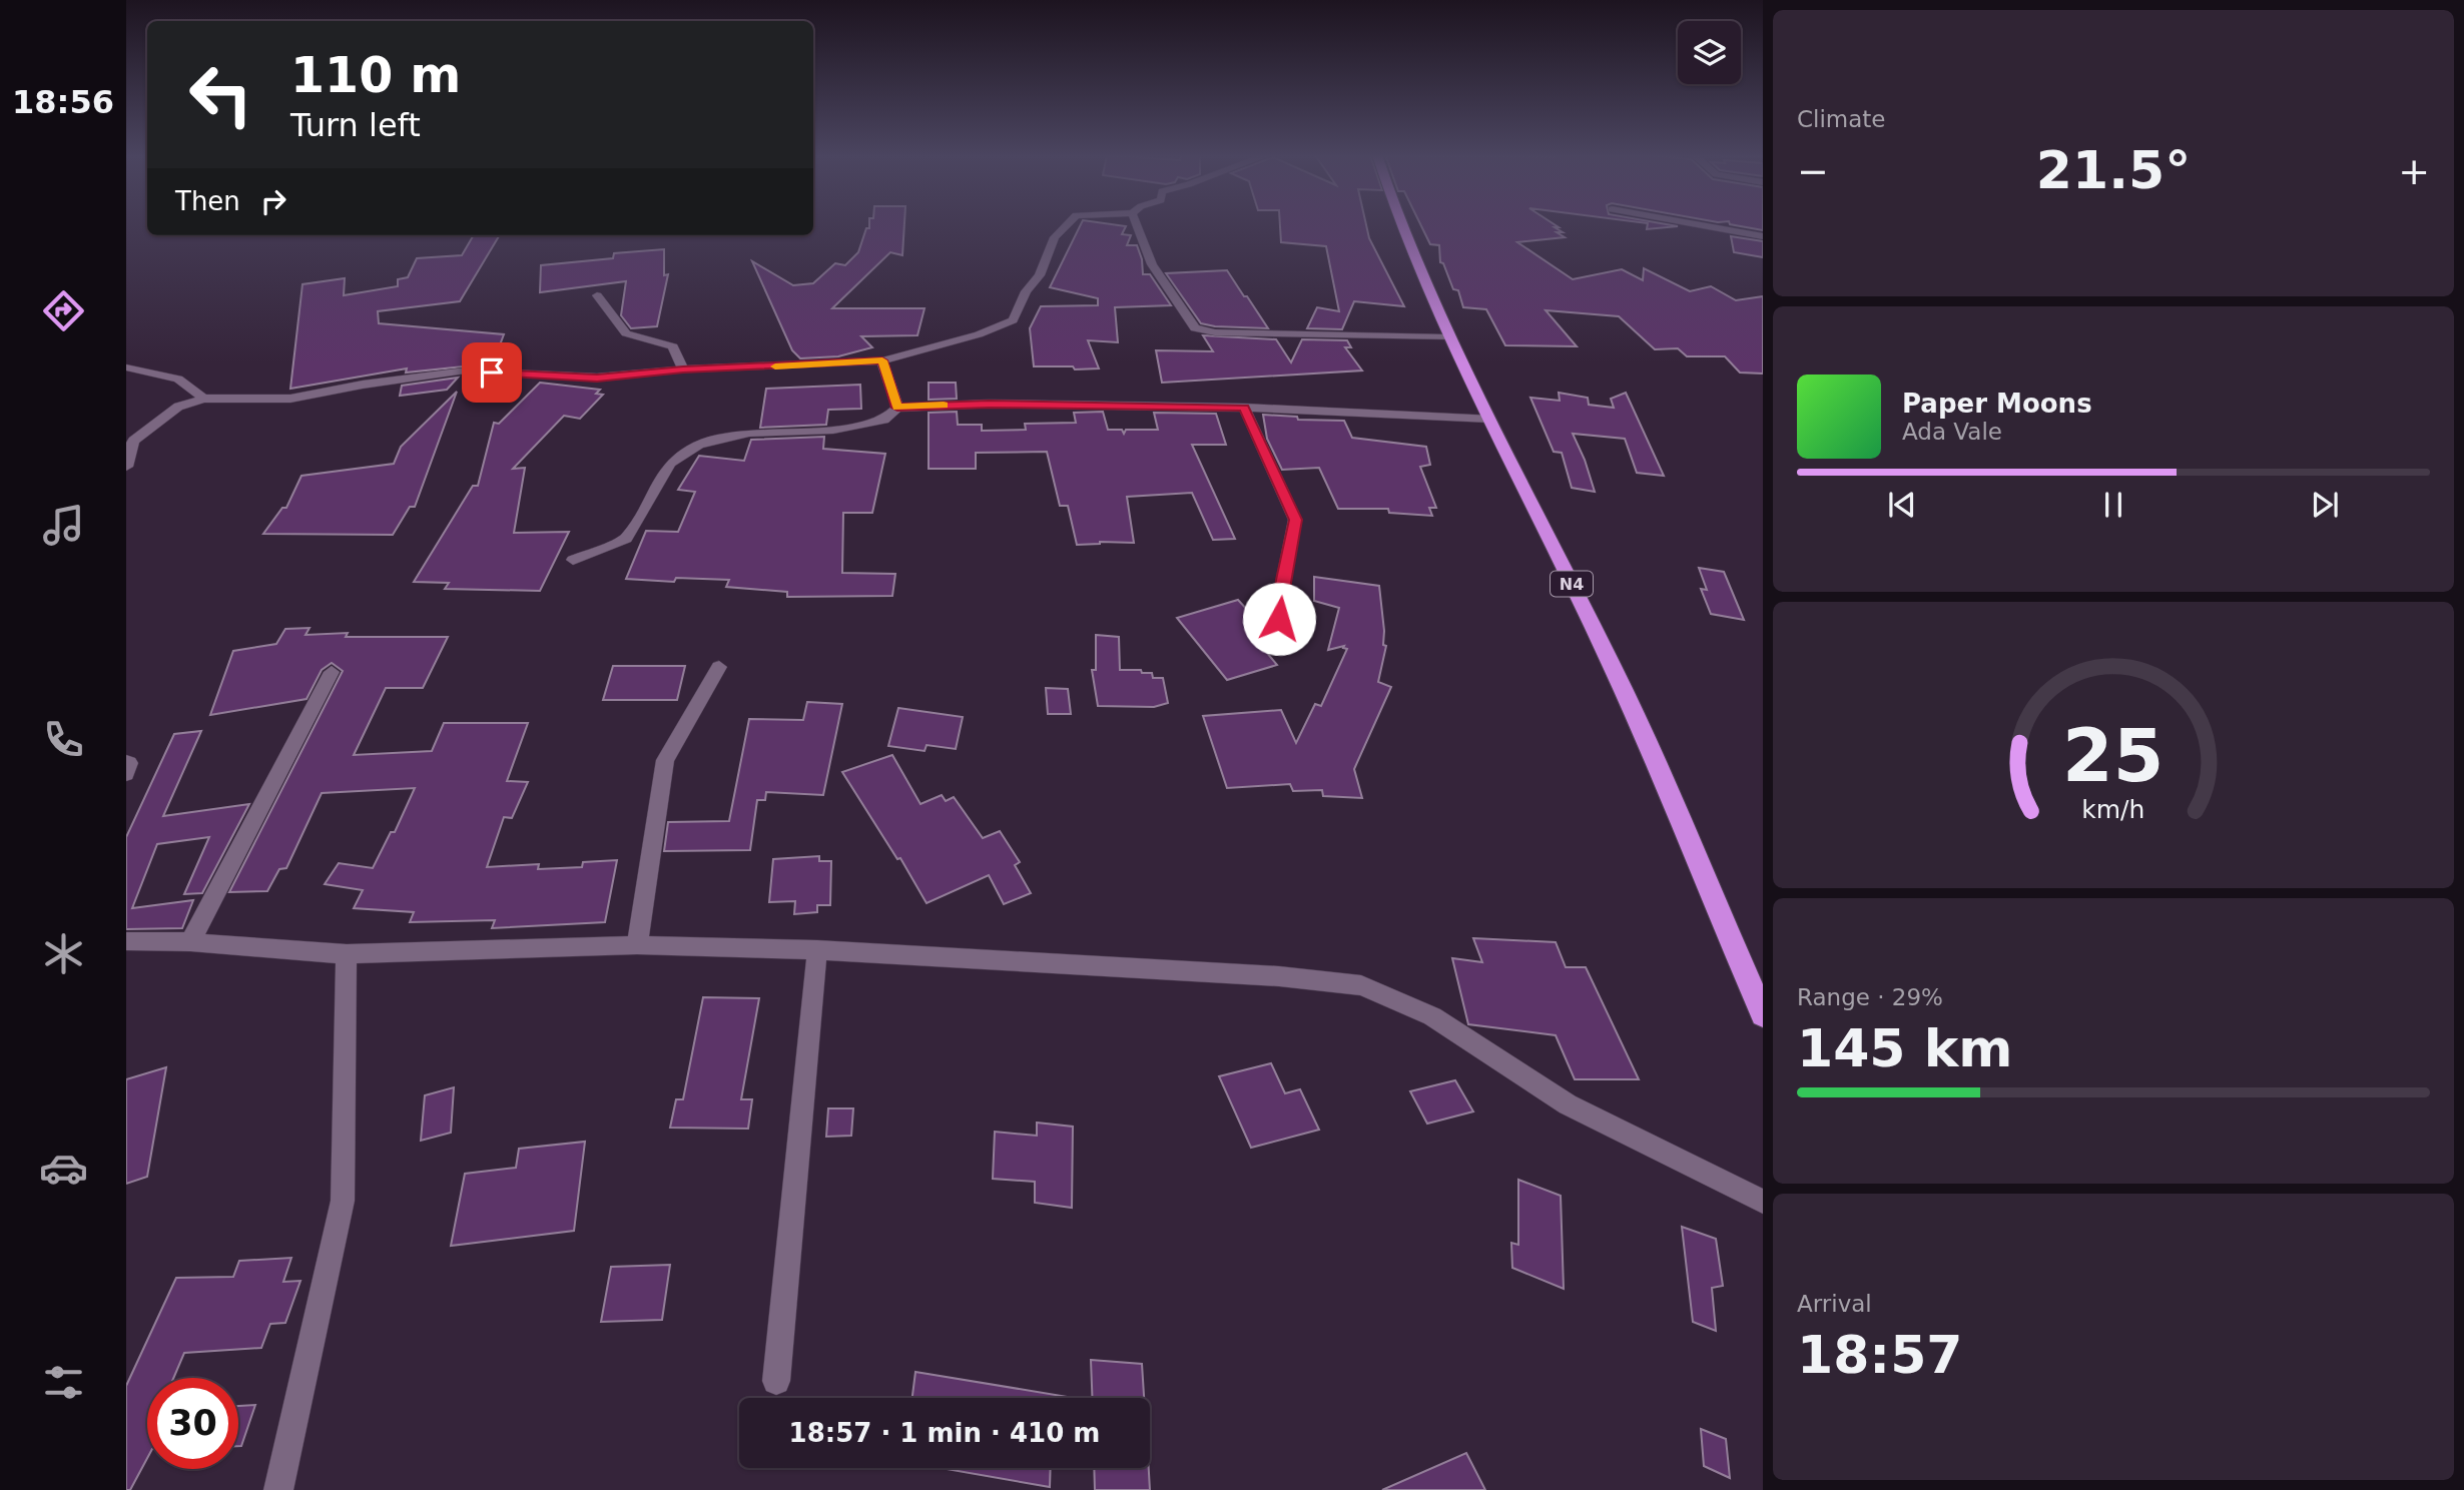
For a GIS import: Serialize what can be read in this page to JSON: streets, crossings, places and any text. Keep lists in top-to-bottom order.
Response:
{
  "streets": {
    "highway": ["N4"]
  },
  "page": {
    "tabs": "18:56",
    "tile": [
      "Climate",
      ["Range · 29%", "145 km"],
      ["Arrival", "18:57"]
    ],
    "turn": ["110 m", "Turn left"],
    "heat": ["−", "21.5°", "+"],
    "then": "Then",
    "song": ["Paper Moons", "Ada Vale"],
    "limit": "30",
    "trip": "18:57 · 1 min · 410 m",
    "gauge": ["25", "km/h"]
  }
}
